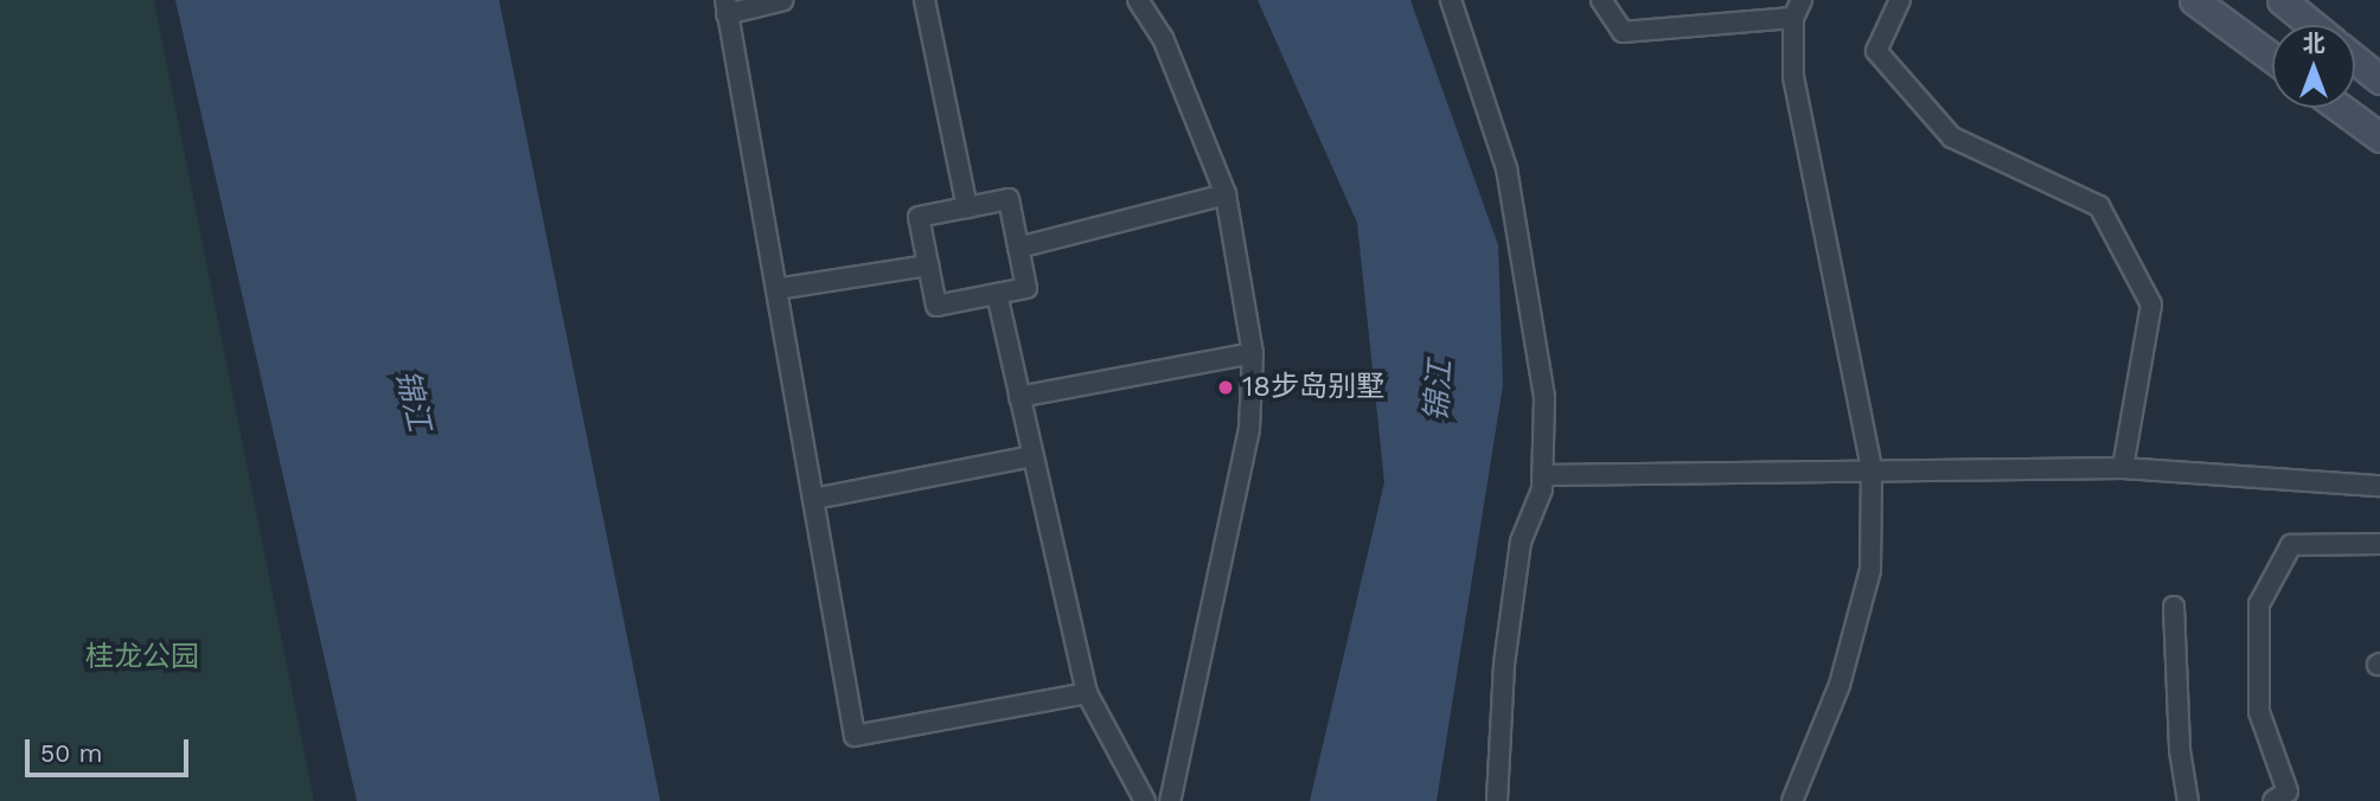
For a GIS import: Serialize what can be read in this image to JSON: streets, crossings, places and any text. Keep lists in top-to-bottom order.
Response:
{
  "water": ["锦江"],
  "parks": ["桂龙公园"],
  "places": ["18步岛别墅"],
  "scale_bar": "50 m",
  "north": "top"
}
